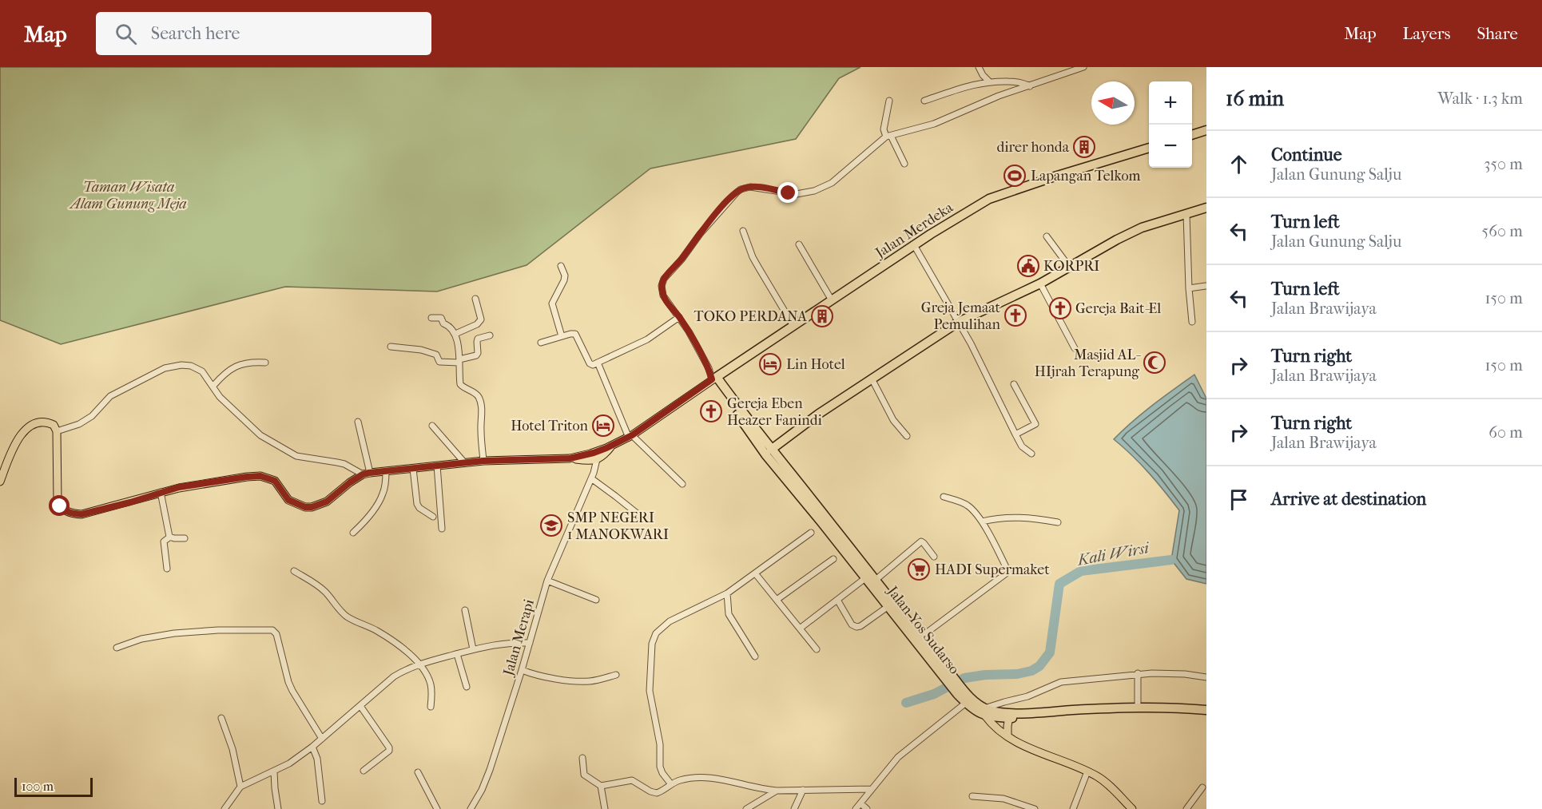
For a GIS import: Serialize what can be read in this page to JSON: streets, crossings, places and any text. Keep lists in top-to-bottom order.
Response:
{
  "streets": {
    "highway": ["Jalan Merdeka", "Jalan Yos Sudarso"],
    "street": ["Jalan Merapi"]
  },
  "crossings": [
    ["Jalan Merdeka", "Jalan Yos Sudarso"]
  ],
  "water": ["Kali Wirsi"],
  "parks": ["Taman Wisata Alam Gunung Meja"],
  "places": {
    "building": ["direr honda", "TOKO PERDANA"],
    "sports": ["Lapangan Telkom"],
    "public building": ["KORPRI"],
    "church": ["Gereja Bait-El", "Greja Jemaat Pemulihan", "Gereja Eben Heazer Fanindi"],
    "mosque": ["Masjid AL- HIjrah Terapung"],
    "hotel": ["Lin Hotel", "Hotel Triton"],
    "school or university": ["SMP NEGERI 1 MANOKWARI"],
    "supermarket": ["HADI Supermaket"]
  },
  "scale_bar": "100 m",
  "north": "left",
  "page": {
    "header": "Map",
    "search": "Search here",
    "nav": ["Map", "Layers", "Share"],
    "heading": ["16 min", "Walk · 1.3 km"],
    "map_buttons": ["+", "−"],
    "list": [
      ["Continue", "Jalan Gunung Salju", "350 m"],
      ["Turn left", "Jalan Gunung Salju", "560 m"],
      ["Turn left", "Jalan Brawijaya", "150 m"],
      ["Turn right", "Jalan Brawijaya", "150 m"],
      ["Turn right", "Jalan Brawijaya", "60 m"],
      "Arrive at destination"
    ],
    "scale": "100 m"
  }
}
